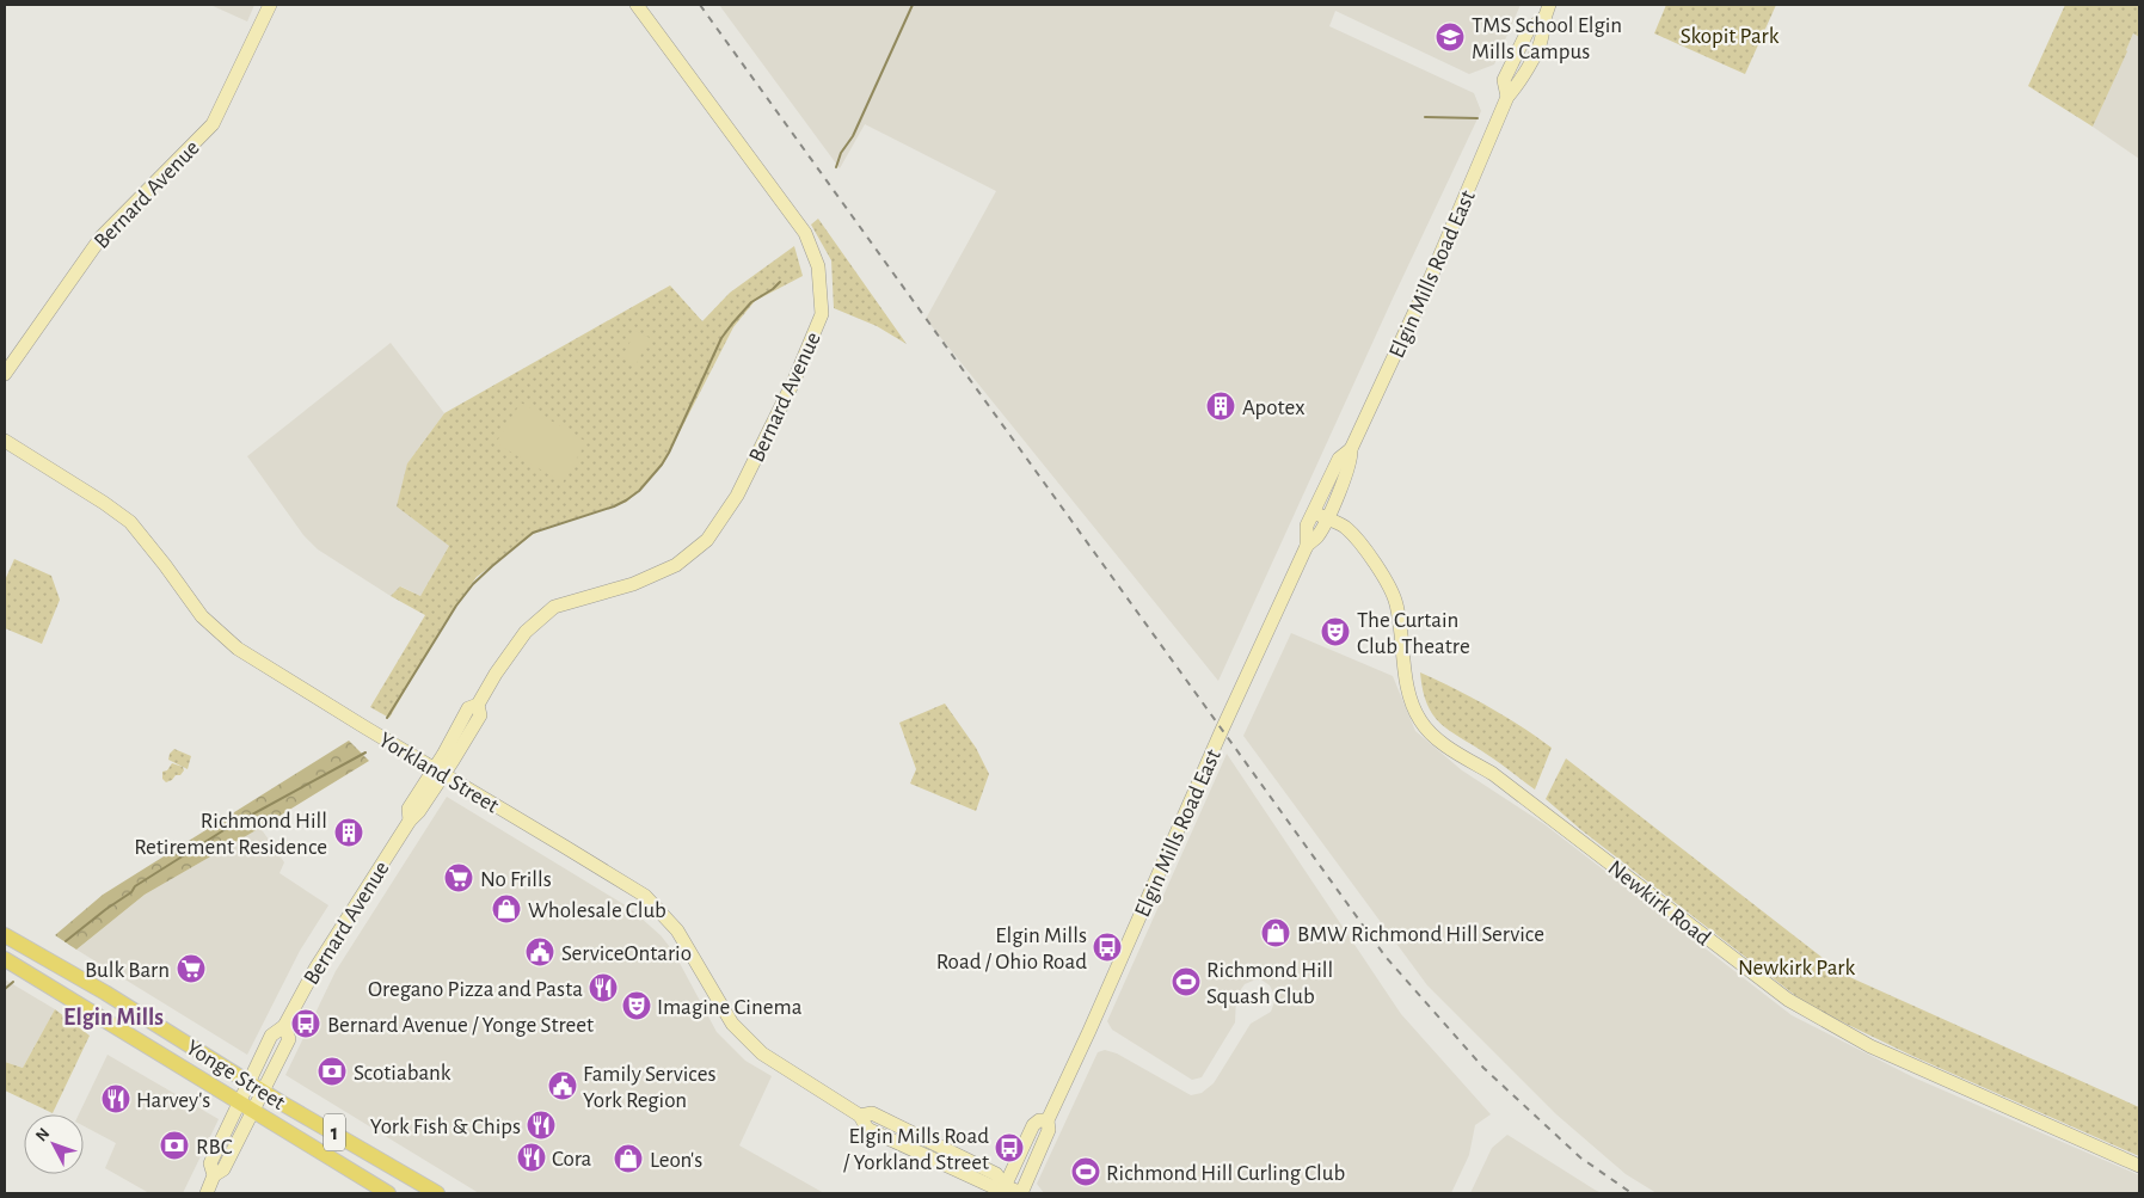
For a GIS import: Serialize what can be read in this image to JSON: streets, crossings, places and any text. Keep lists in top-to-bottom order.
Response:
{
  "streets": {
    "main road": ["Yonge Street", "1"],
    "street": [
      "Bernard Avenue",
      "Elgin Mills Road East",
      "Yorkland Street",
      "Newkirk Road"
    ]
  },
  "crossings": [
    ["Bernard Avenue", "Yorkland Street"],
    ["Bernard Avenue", "Yonge Street"],
    ["Elgin Mills Road East", "Yorkland Street"],
    ["Elgin Mills Road East", "Newkirk Road"]
  ],
  "districts": ["Elgin Mills"],
  "parks": ["Skopit Park", "Newkirk Park"],
  "places": {
    "school or university": ["TMS School Elgin Mills Campus"],
    "building": ["Apotex", "Richmond Hill Retirement Residence"],
    "theatre": ["The Curtain Club Theatre", "Imagine Cinema"],
    "supermarket": ["No Frills", "Bulk Barn"],
    "shop": ["Wholesale Club", "BMW Richmond Hill Service", "Leon's"],
    "bus stop": ["Elgin Mills Road / Ohio Road", "Bernard Avenue / Yonge Street", "Elgin Mills Road / Yorkland Street"],
    "public building": ["ServiceOntario", "Family Services York Region"],
    "sports": ["Richmond Hill Squash Club", "Richmond Hill Curling Club"],
    "restaurant": [
      "Oregano Pizza and Pasta",
      "Harvey's",
      "York Fish & Chips",
      "Cora"
    ],
    "bank": ["Scotiabank", "RBC"]
  },
  "north": "top left"
}
